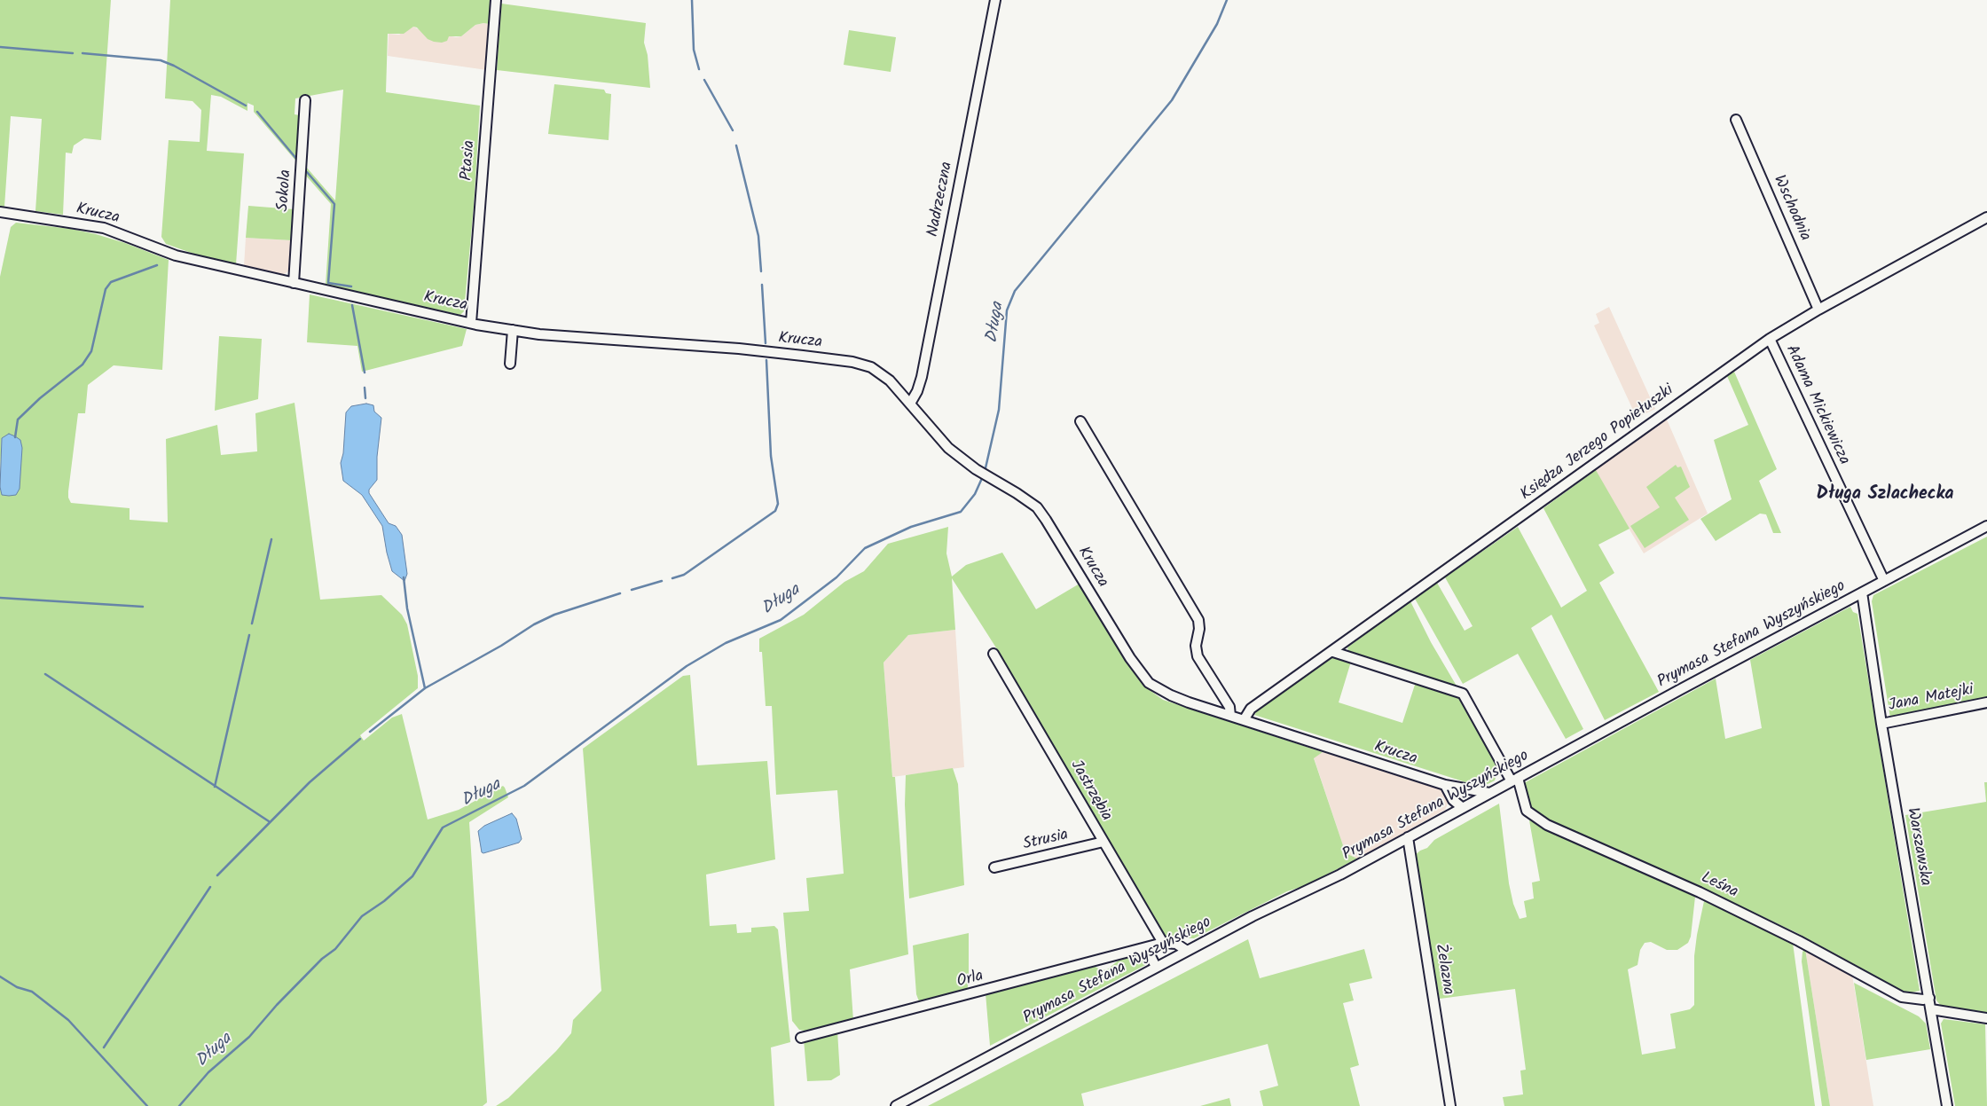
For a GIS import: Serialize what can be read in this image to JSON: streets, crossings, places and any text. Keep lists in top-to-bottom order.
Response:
{
  "streets": {
    "street": [
      "Ptasia",
      "Sokola",
      "Nadrzeczna",
      "Wschodnia",
      "Krucza",
      "Adama Mickiewicza",
      "Księdza Jerzego Popiełuszki",
      "Prymasa Stefana Wyszyńskiego",
      "Jana Matejki",
      "Jastrzębia",
      "Strusia",
      "Warszawska",
      "Leśna",
      "Żelazna",
      "Orla"
    ]
  },
  "crossings": [
    ["Ptasia", "Krucza"],
    ["Sokola", "Krucza"],
    ["Nadrzeczna", "Krucza"],
    ["Wschodnia", "Księdza Jerzego Popiełuszki"],
    ["Krucza", "Księdza Jerzego Popiełuszki"],
    ["Krucza", "Prymasa Stefana Wyszyńskiego"],
    ["Adama Mickiewicza", "Księdza Jerzego Popiełuszki"],
    ["Adama Mickiewicza", "Prymasa Stefana Wyszyńskiego"],
    ["Księdza Jerzego Popiełuszki", "Leśna"],
    ["Prymasa Stefana Wyszyńskiego", "Warszawska"],
    ["Prymasa Stefana Wyszyńskiego", "Leśna"],
    ["Prymasa Stefana Wyszyńskiego", "Żelazna"],
    ["Jana Matejki", "Warszawska"],
    ["Jastrzębia", "Strusia"],
    ["Jastrzębia", "Orla"],
    ["Warszawska", "Leśna"]
  ],
  "districts": ["Długa Szlachecka"],
  "water": ["Długa"]
}
